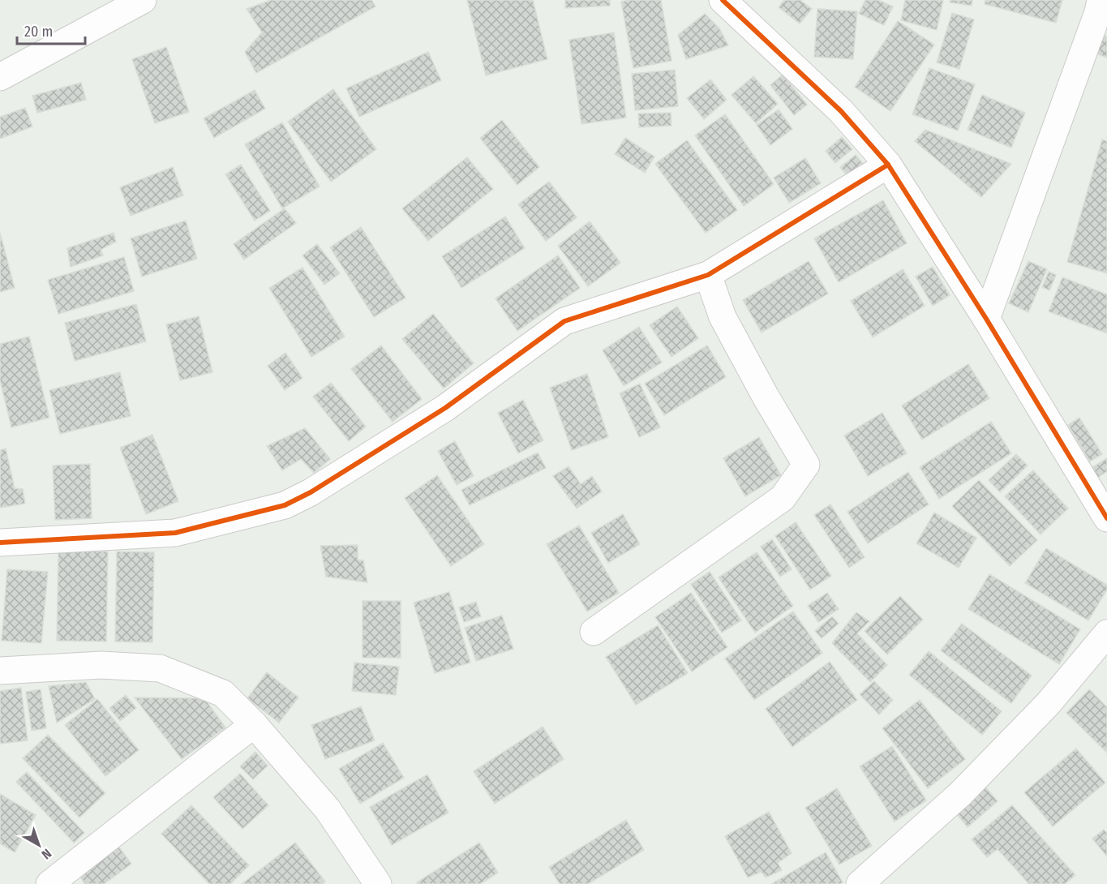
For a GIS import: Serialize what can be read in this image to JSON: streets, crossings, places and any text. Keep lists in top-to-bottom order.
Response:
{
  "scale_bar": "20 m",
  "north": "bottom right"
}
